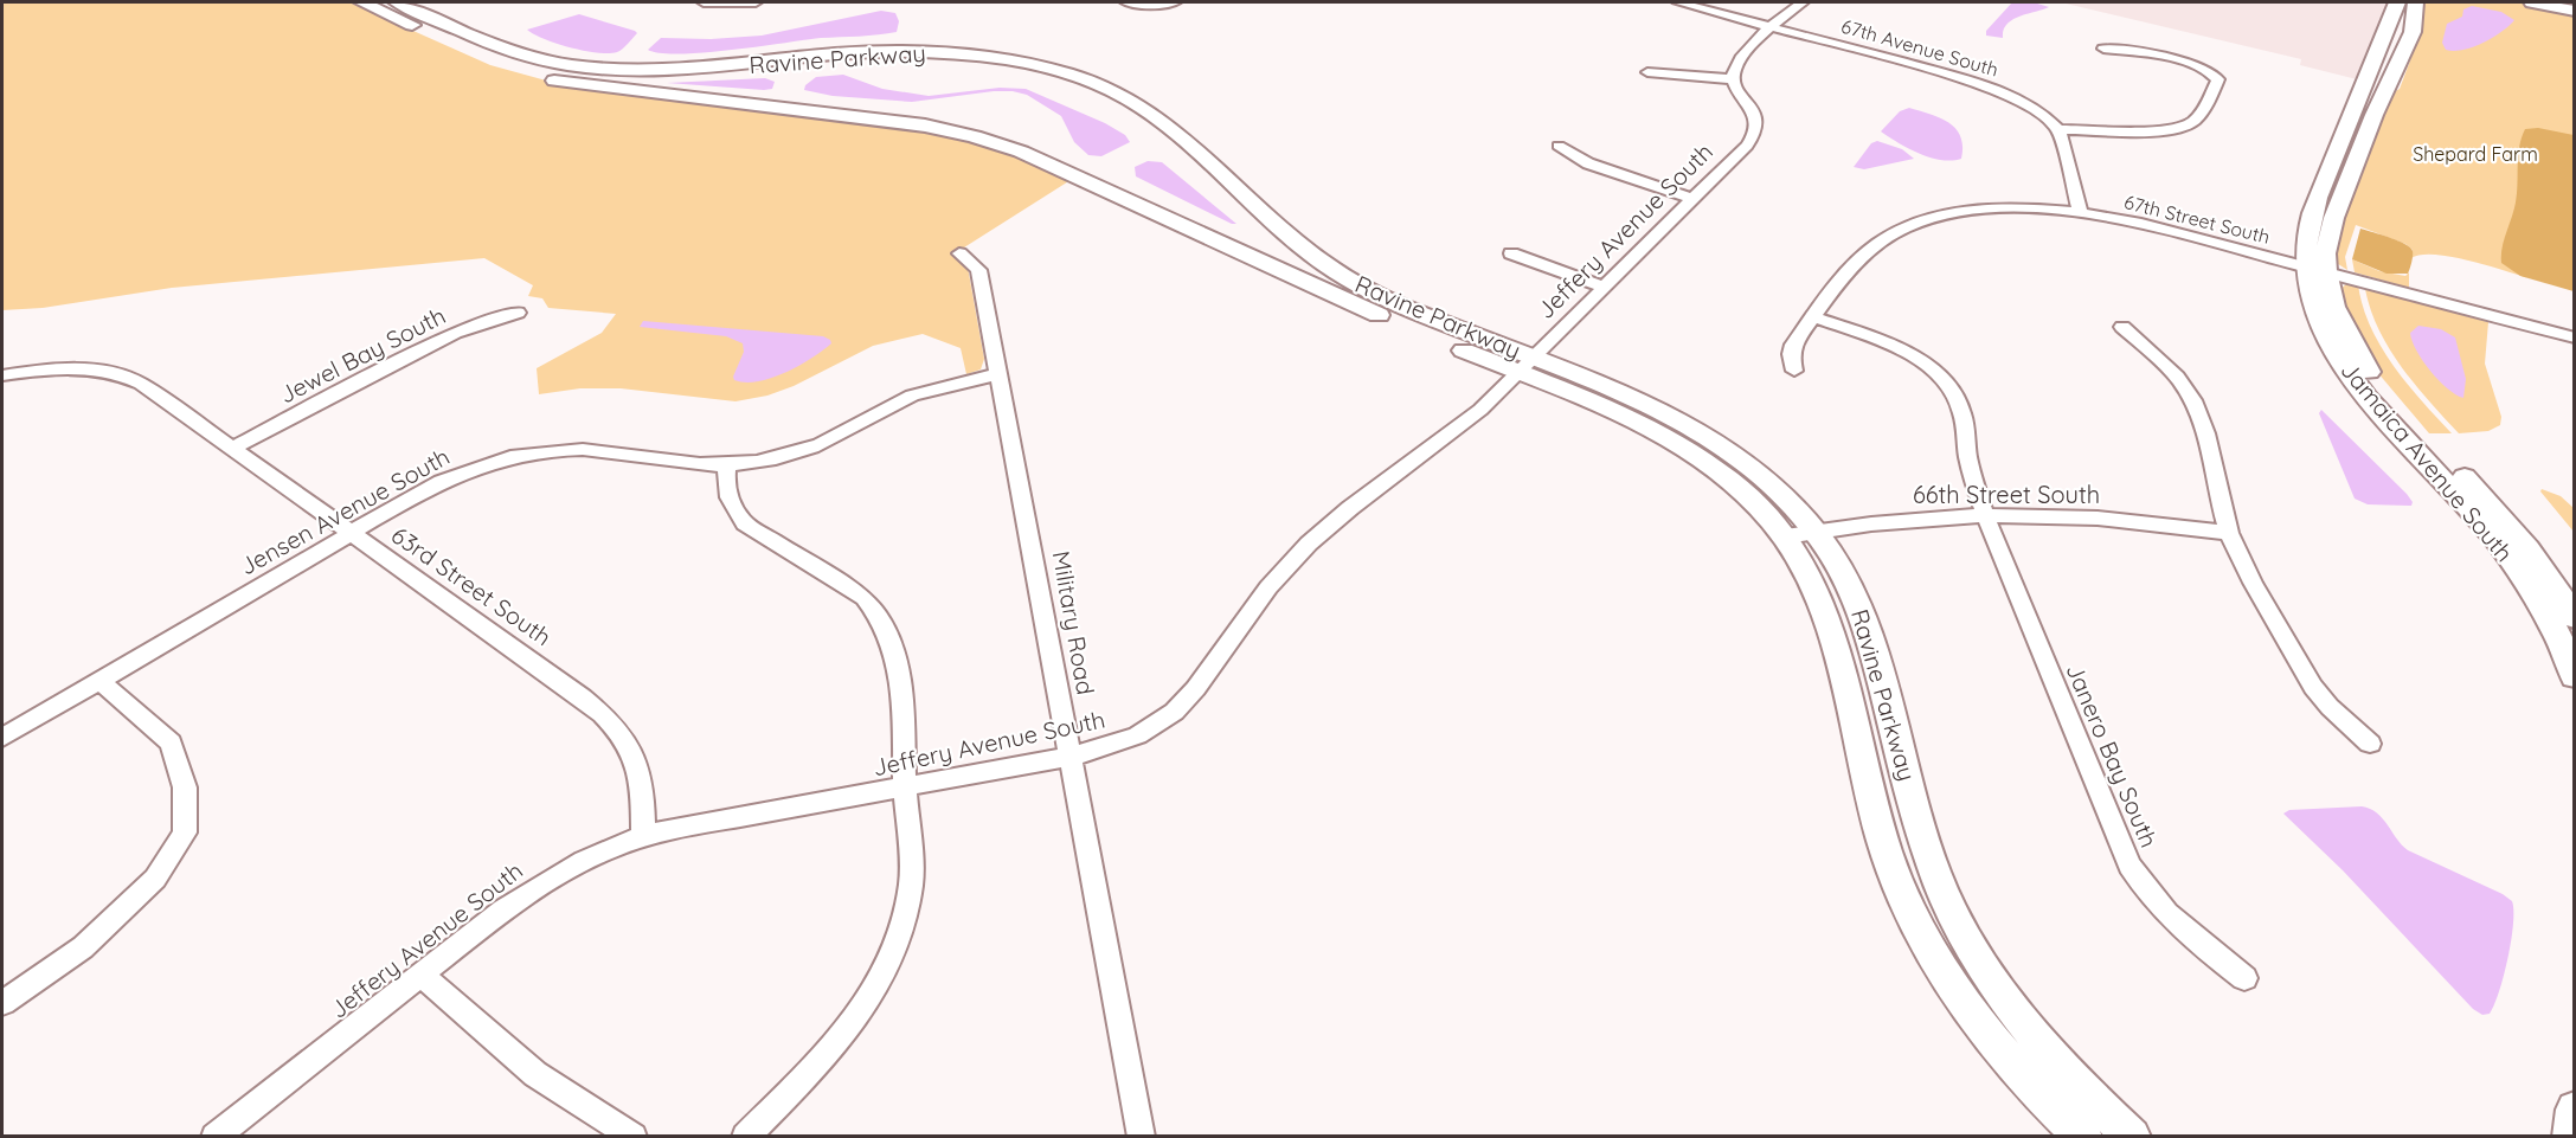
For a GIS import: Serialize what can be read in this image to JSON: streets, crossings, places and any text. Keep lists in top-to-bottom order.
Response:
{
  "streets": {
    "street": [
      "67th Avenue South",
      "Ravine Parkway",
      "67th Street South",
      "Jeffery Avenue South",
      "Jewel Bay South",
      "Jamaica Avenue South",
      "66th Street South",
      "Jensen Avenue South",
      "63rd Street South",
      "Military Road",
      "Janero Bay South"
    ]
  },
  "crossings": [
    ["Ravine Parkway", "Jeffery Avenue South"],
    ["Ravine Parkway", "66th Street South"],
    ["67th Street South", "Jamaica Avenue South"],
    ["67th Street South", "Janero Bay South"],
    ["Jeffery Avenue South", "63rd Street South"],
    ["Jeffery Avenue South", "Military Road"],
    ["Jewel Bay South", "63rd Street South"],
    ["66th Street South", "Janero Bay South"],
    ["Jensen Avenue South", "63rd Street South"],
    ["Jensen Avenue South", "Military Road"]
  ],
  "parks": ["Shepard Farm"]
}
